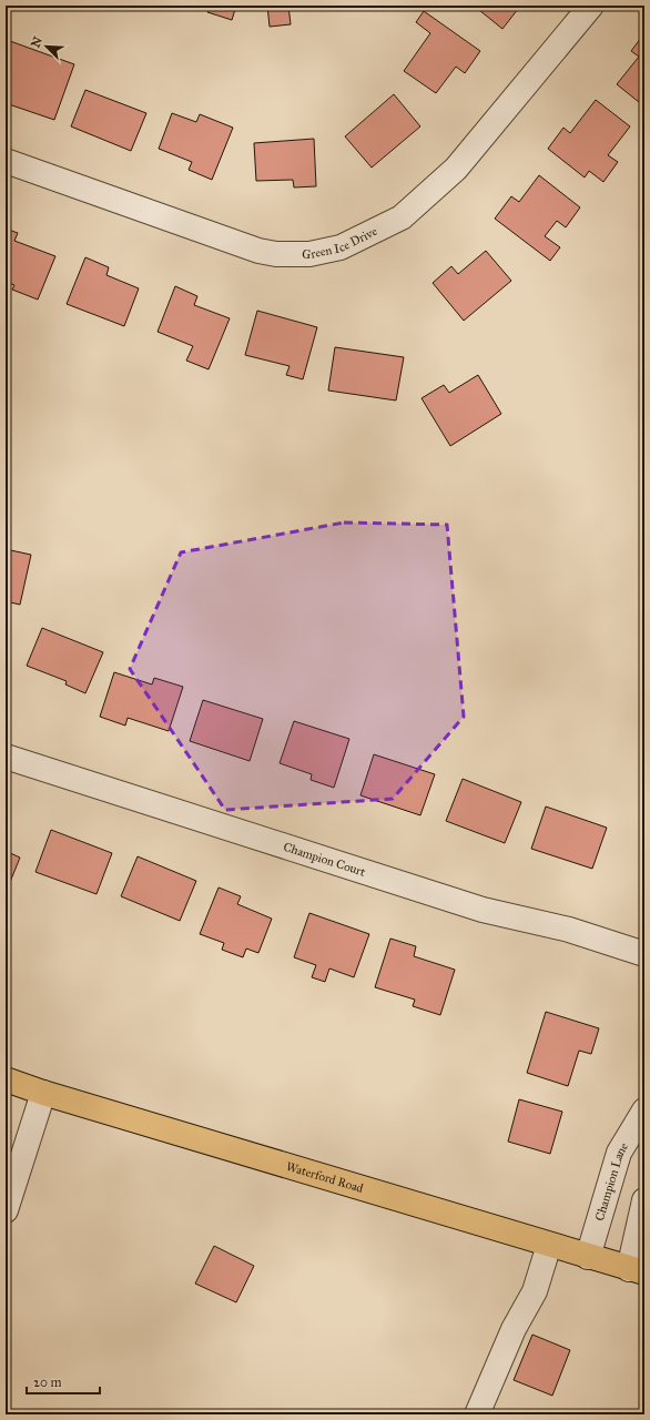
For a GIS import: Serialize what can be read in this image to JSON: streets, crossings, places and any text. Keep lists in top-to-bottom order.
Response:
{
  "streets": {
    "main road": ["Waterford Road"],
    "street": ["Green Ice Drive", "Champion Court", "Champion Lane"]
  },
  "crossings": [
    ["Waterford Road", "Champion Lane"]
  ],
  "scale_bar": "20 m",
  "north": "top left"
}
